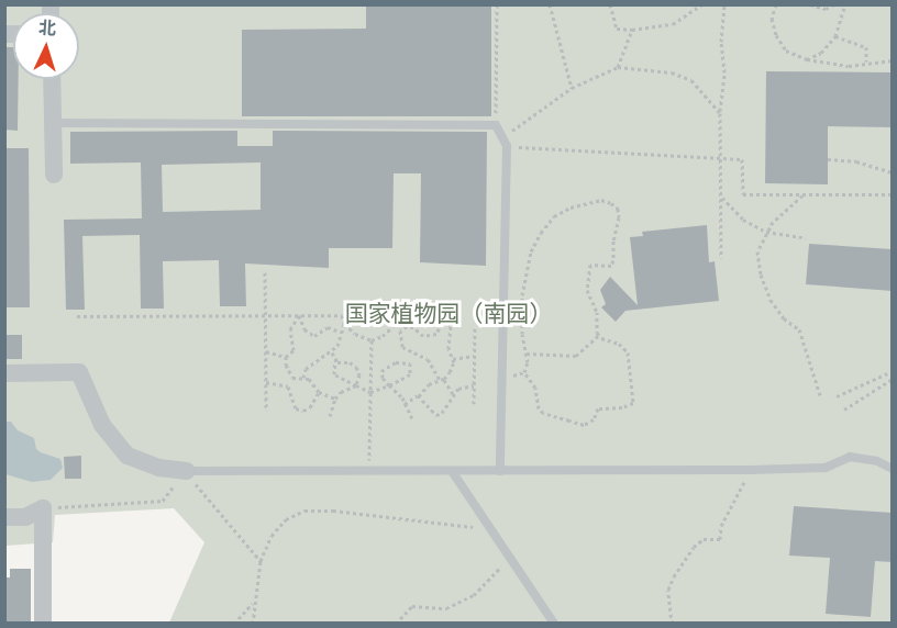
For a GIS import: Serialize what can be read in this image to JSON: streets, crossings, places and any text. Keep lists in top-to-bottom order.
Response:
{
  "parks": ["国家植物园（南园）"],
  "north": "top"
}
